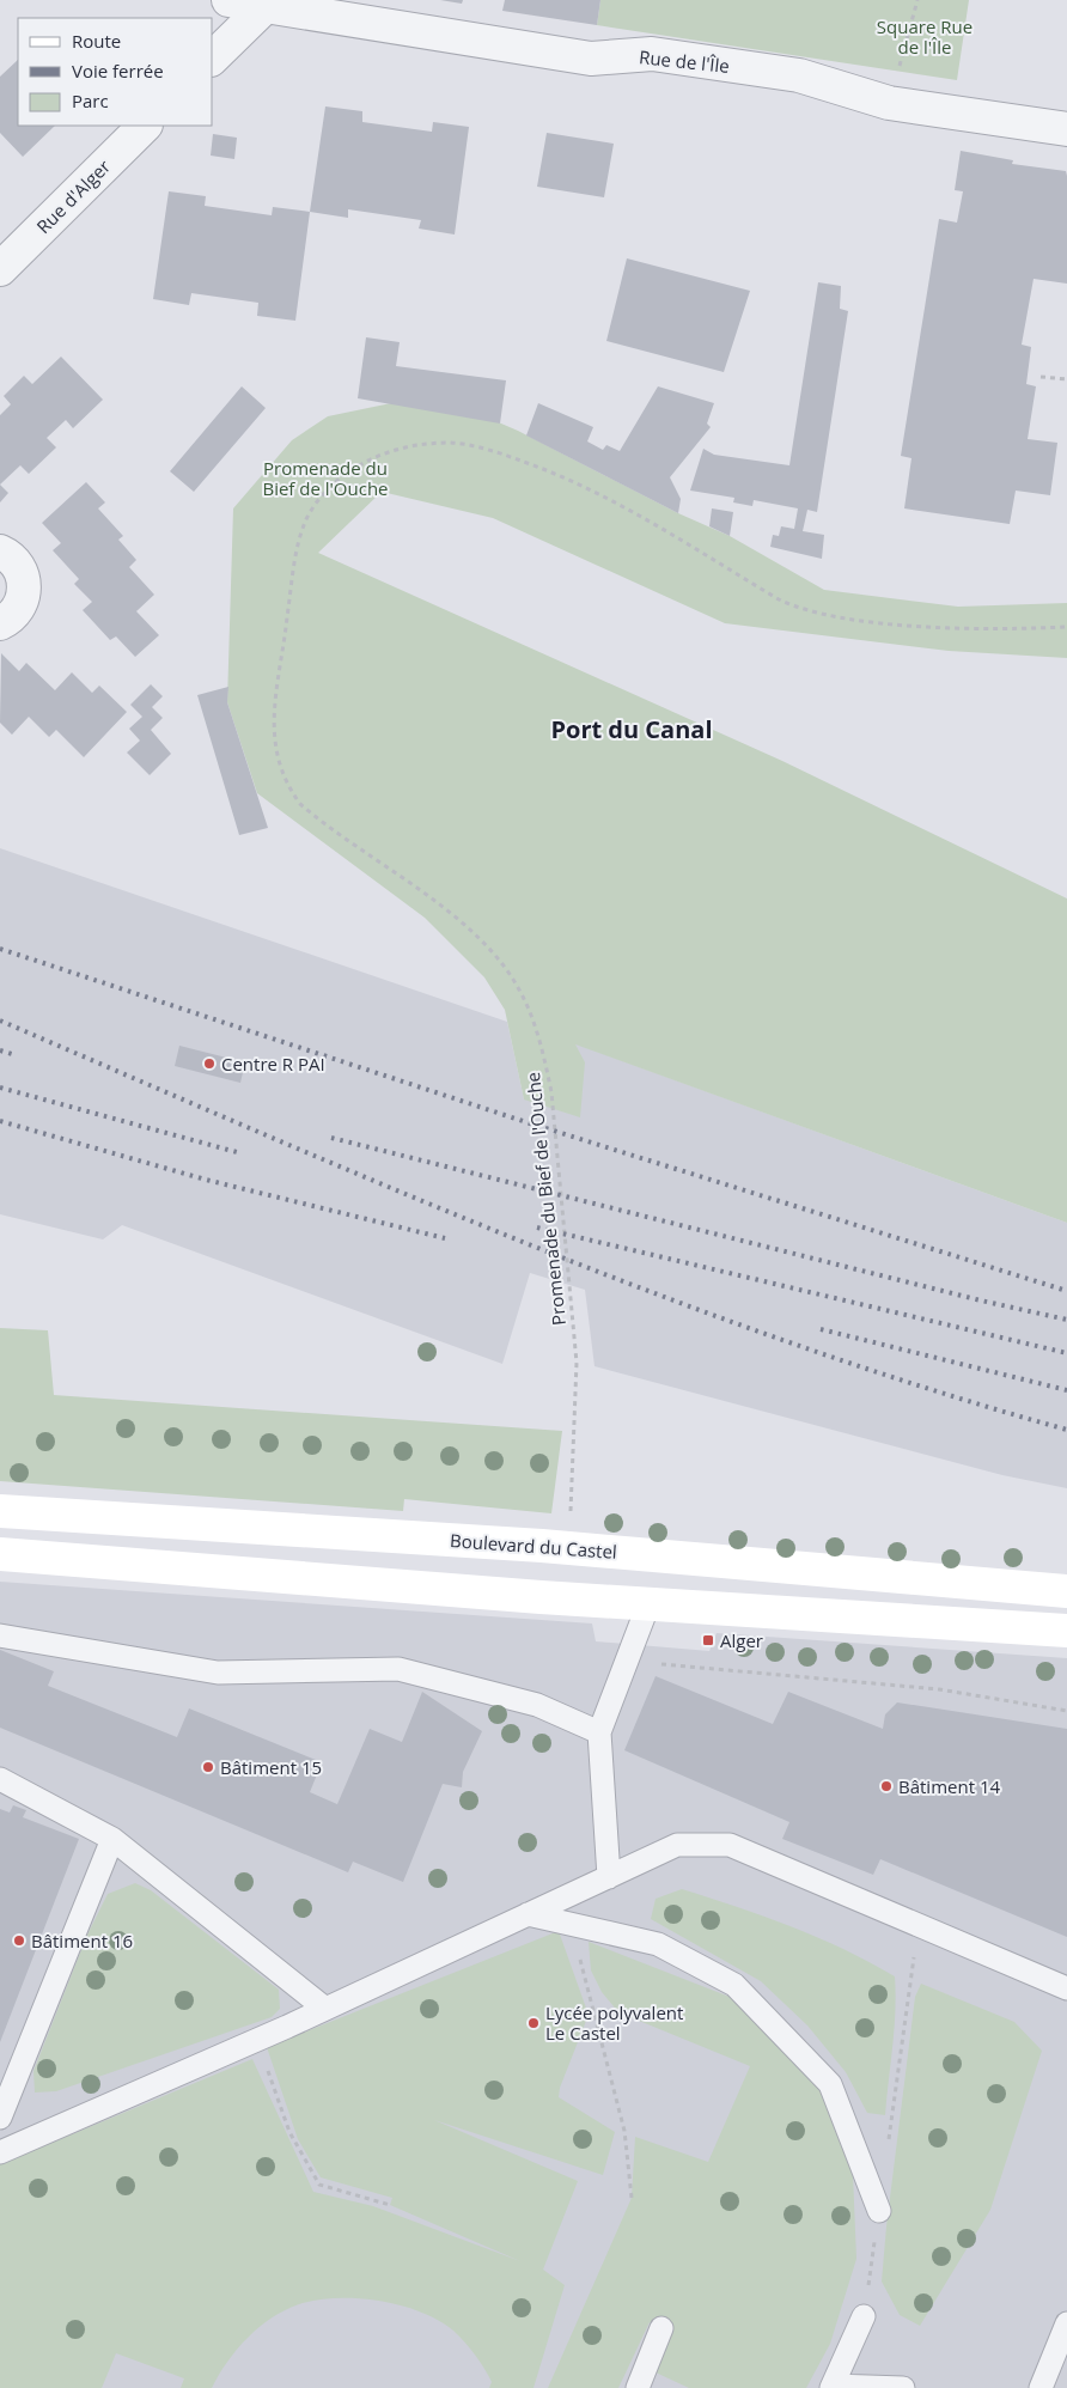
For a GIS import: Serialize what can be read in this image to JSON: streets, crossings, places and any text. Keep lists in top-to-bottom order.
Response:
{
  "streets": {
    "main road": ["Boulevard du Castel"],
    "street": ["Rue de l'Île", "Rue d'Alger"],
    "path": ["Promenade du Bief de l'Ouche"]
  },
  "districts": ["Port du Canal"],
  "parks": ["Square Rue de l'Île", "Promenade du Bief de l'Ouche"],
  "places": {
    "other": [
      "Centre R PAI",
      "Bâtiment 15",
      "Bâtiment 14",
      "Bâtiment 16",
      "Lycée polyvalent Le Castel"
    ],
    "transit": ["Alger"]
  },
  "legend": ["Route", "Voie ferrée", "Parc"]
}
